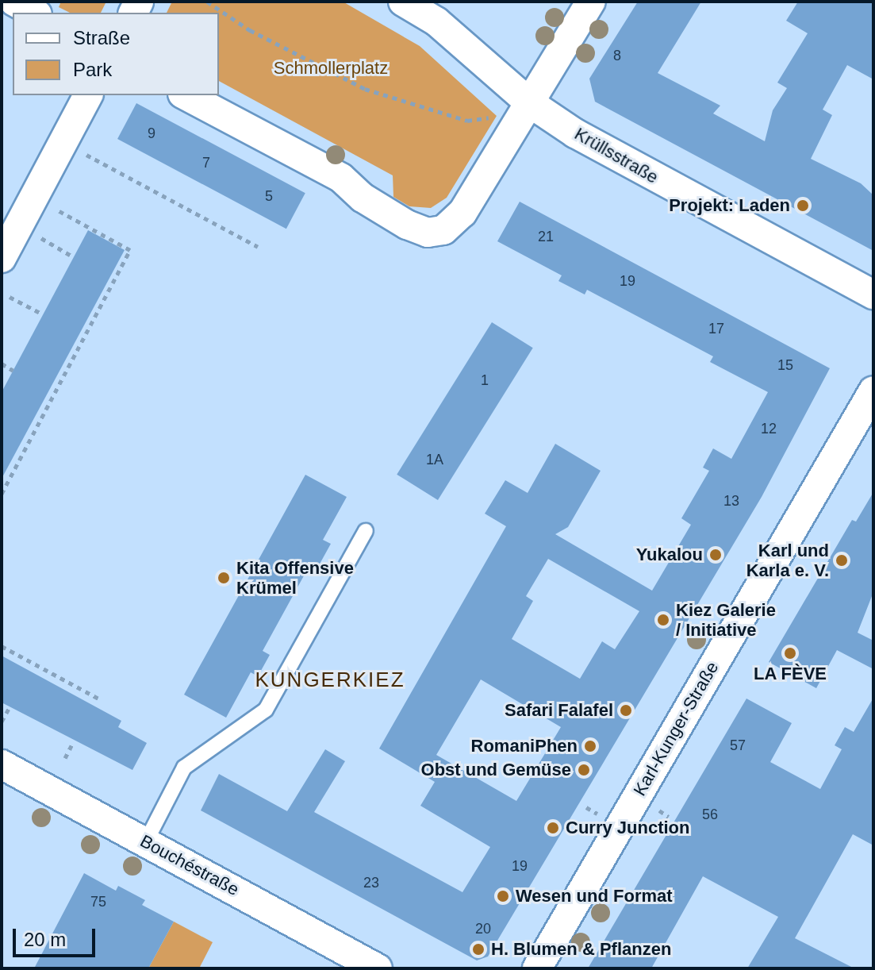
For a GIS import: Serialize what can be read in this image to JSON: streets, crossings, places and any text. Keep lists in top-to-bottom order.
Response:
{
  "streets": {
    "street": ["Krüllsstraße", "Karl-Kunger-Straße", "Bouchéstraße"]
  },
  "districts": ["KUNGERKIEZ"],
  "parks": ["Schmollerplatz"],
  "places": [
    "Projekt: Laden",
    "Yukalou",
    "Karl und Karla e. V.",
    "Kita Offensive Krümel",
    "Kiez Galerie / Initiative",
    "LA FÈVE",
    "Safari Falafel",
    "RomaniPhen",
    "Obst und Gemüse",
    "Curry Junction",
    "Wesen und Format",
    "H. Blumen & Pflanzen"
  ],
  "house_numbers": [
    "8",
    "9",
    "7",
    "5",
    "21",
    "19",
    "17",
    "15",
    "1",
    "12",
    "1A",
    "13",
    "57",
    "56",
    "19",
    "23",
    "75",
    "20"
  ],
  "legend": ["Straße", "Park"],
  "scale_bar": "20 m"
}
